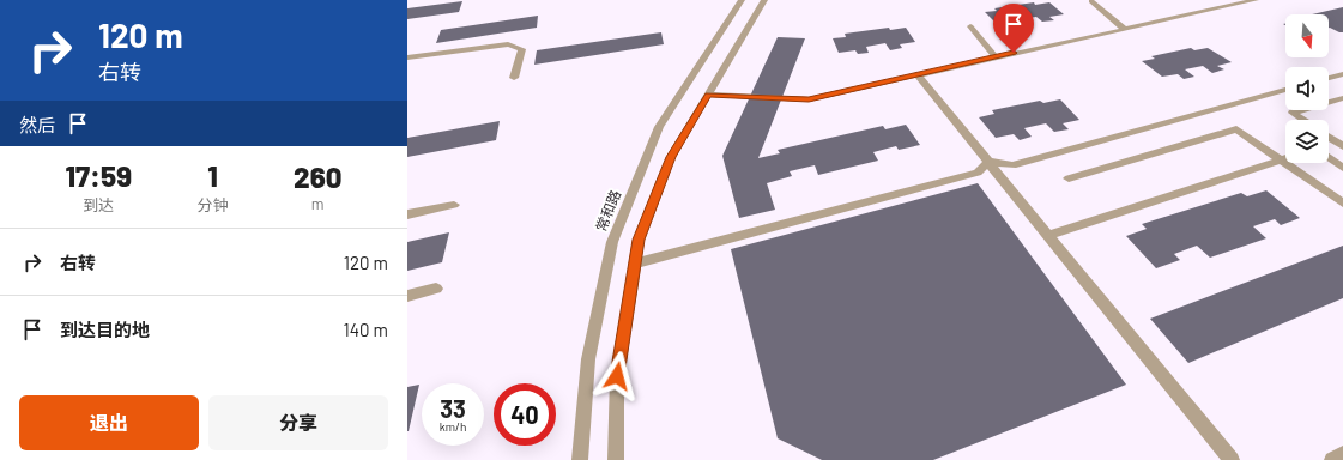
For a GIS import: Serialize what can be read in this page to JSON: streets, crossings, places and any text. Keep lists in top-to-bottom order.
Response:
{
  "streets": {
    "street": ["常和路"]
  },
  "north": "bottom",
  "page": {
    "turn": ["120 m", "右转"],
    "then": "然后",
    "eta": [
      "17:59",
      "到达",
      "1",
      "分钟",
      "260",
      "m"
    ],
    "list": [
      {
        "name": "右转",
        "value": "120 m"
      },
      {
        "name": "到达目的地",
        "value": "140 m"
      }
    ],
    "speed": "33 km/h",
    "limit": "40",
    "buttons": ["退出", "分享"]
  }
}
